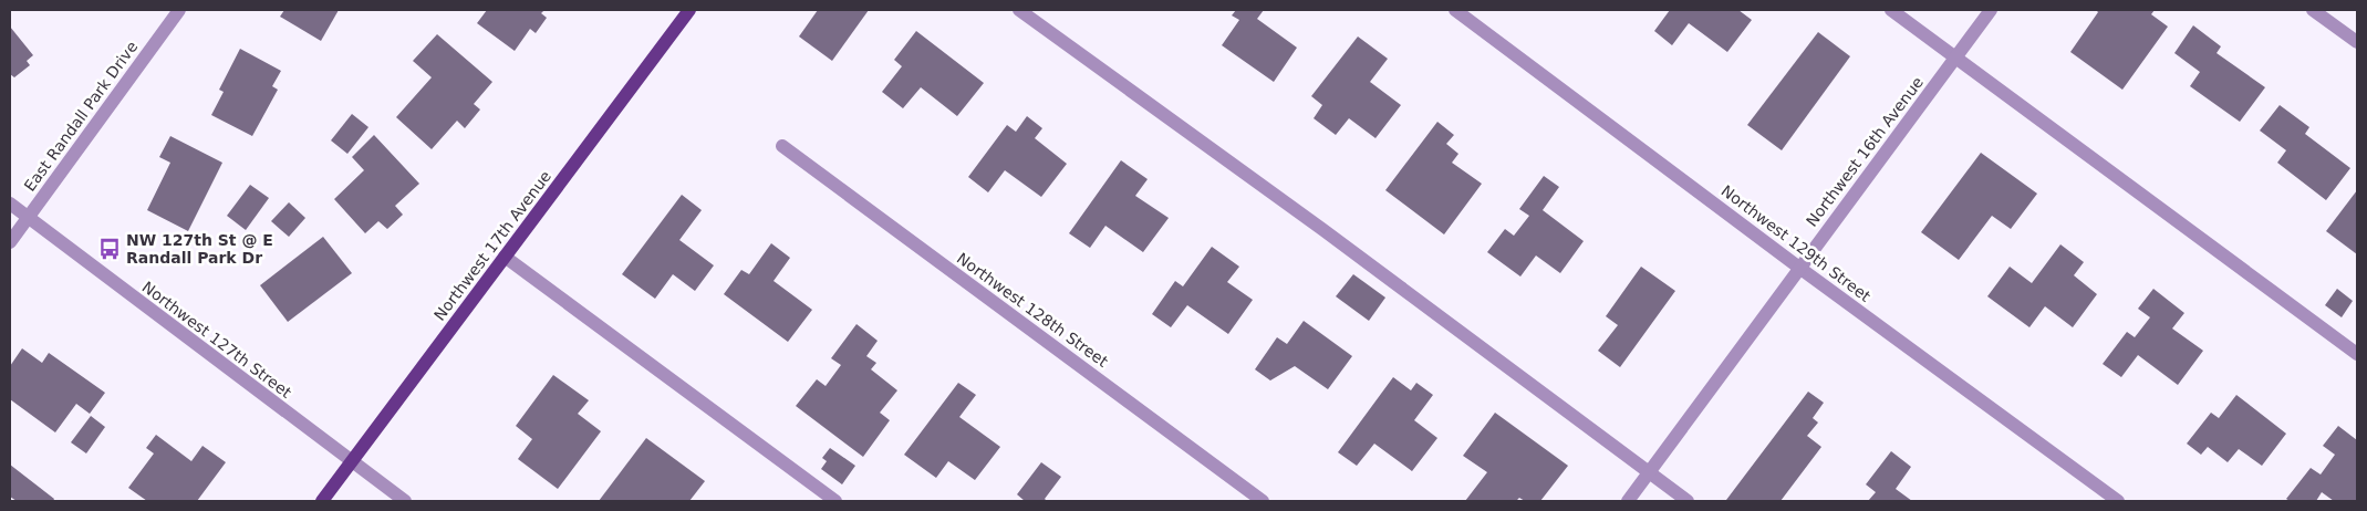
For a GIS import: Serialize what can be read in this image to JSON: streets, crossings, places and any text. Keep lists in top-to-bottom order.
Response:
{
  "streets": {
    "main road": ["Northwest 17th Avenue"],
    "street": [
      "East Randall Park Drive",
      "Northwest 16th Avenue",
      "Northwest 129th Street",
      "Northwest 128th Street",
      "Northwest 127th Street"
    ]
  },
  "crossings": [
    ["East Randall Park Drive", "Northwest 127th Street"],
    ["Northwest 16th Avenue", "Northwest 129th Street"],
    ["Northwest 17th Avenue", "Northwest 127th Street"]
  ],
  "places": {
    "bus stop": ["NW 127th St @ E Randall Park Dr"]
  }
}
